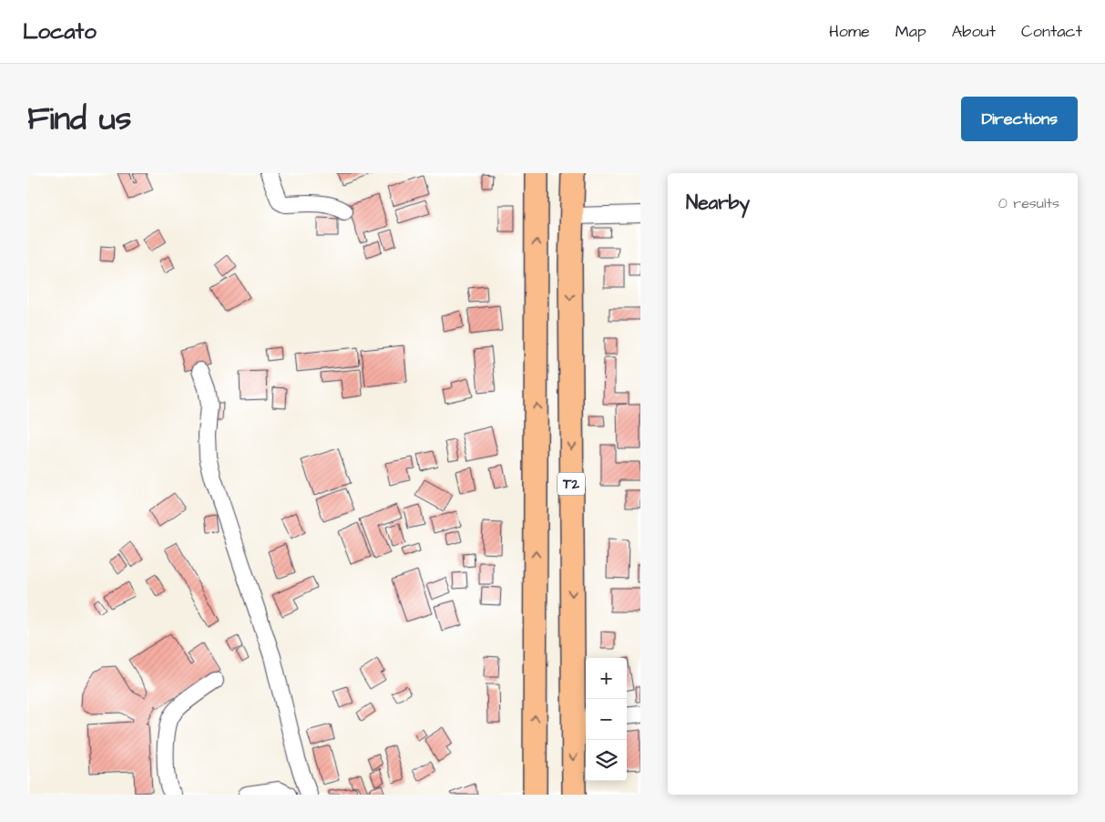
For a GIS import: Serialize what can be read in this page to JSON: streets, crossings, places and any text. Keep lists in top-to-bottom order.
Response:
{
  "streets": {
    "highway": ["T2"]
  },
  "page": {
    "header": "Locato",
    "nav": [
      "Home",
      "Map",
      "About",
      "Contact"
    ],
    "title": "Find us",
    "buttons": "Directions",
    "heading": ["Nearby", "0 results"],
    "map_buttons": ["+", "−"]
  }
}
